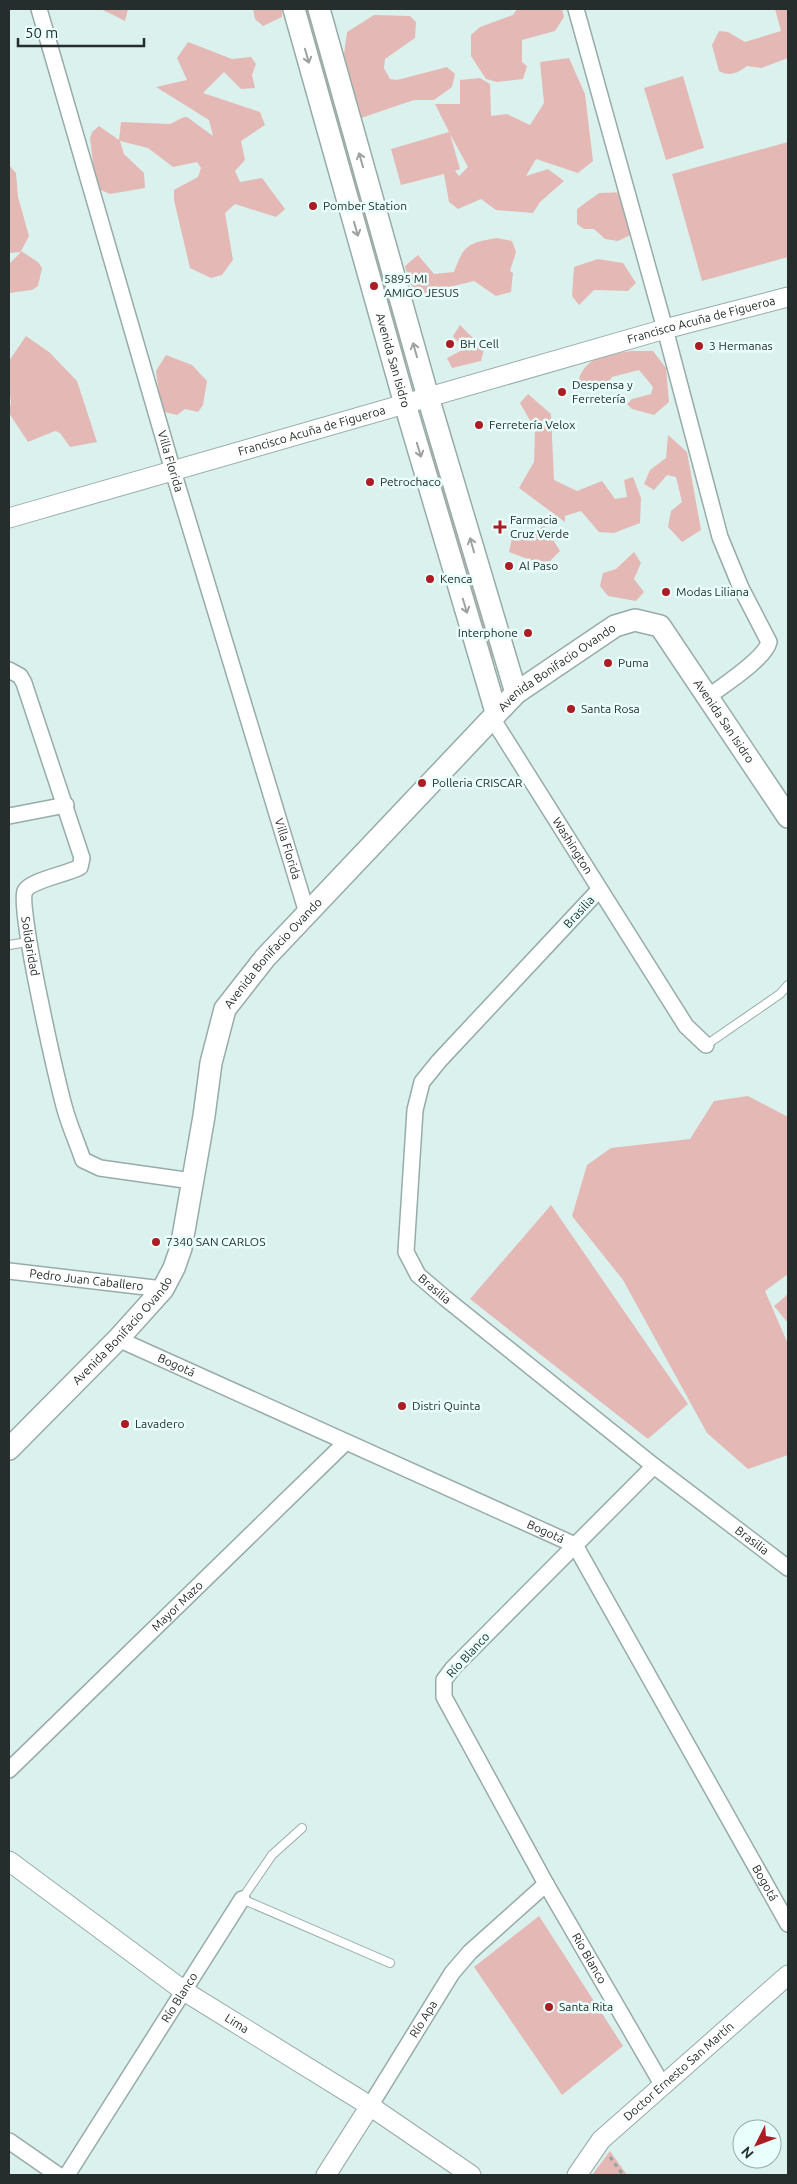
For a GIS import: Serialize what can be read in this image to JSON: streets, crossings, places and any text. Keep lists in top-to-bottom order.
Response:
{
  "streets": {
    "main road": ["Avenida San Isidro", "Avenida Bonifacio Ovando"],
    "street": [
      "Francisco Acuña de Figueroa",
      "Villa Florida",
      "Washington",
      "Brasilia",
      "Solidaridad",
      "Pedro Juan Caballero",
      "Bogotá",
      "Mayor Mazo",
      "Río Blanco",
      "Rio Blanco",
      "Río Apa",
      "Lima",
      "Doctor Ernesto San Martín"
    ]
  },
  "crossings": [
    ["Francisco Acuña de Figueroa", "Avenida San Isidro"],
    ["Francisco Acuña de Figueroa", "Villa Florida"],
    ["Avenida San Isidro", "Avenida Bonifacio Ovando"],
    ["Avenida San Isidro", "Washington"],
    ["Villa Florida", "Avenida Bonifacio Ovando"],
    ["Avenida Bonifacio Ovando", "Washington"],
    ["Avenida Bonifacio Ovando", "Solidaridad"],
    ["Avenida Bonifacio Ovando", "Pedro Juan Caballero"],
    ["Avenida Bonifacio Ovando", "Bogotá"],
    ["Washington", "Brasilia"],
    ["Brasilia", "Río Blanco"],
    ["Bogotá", "Mayor Mazo"],
    ["Bogotá", "Río Blanco"],
    ["Río Blanco", "Rio Blanco"],
    ["Río Blanco", "Río Apa"],
    ["Río Blanco", "Lima"],
    ["Rio Blanco", "Río Apa"],
    ["Rio Blanco", "Doctor Ernesto San Martín"],
    ["Río Apa", "Lima"]
  ],
  "places": {
    "other": [
      "Pomber Station",
      "5895 MI AMIGO JESUS",
      "BH Cell",
      "3 Hermanas",
      "Despensa y Ferretería",
      "Ferretería Velox",
      "Petrochaco",
      "Al Paso",
      "Kenca",
      "Modas Liliana",
      "Interphone",
      "Puma",
      "Santa Rosa",
      "Polleria CRISCAR",
      "7340 SAN CARLOS",
      "Distri Quinta",
      "Lavadero",
      "Santa Rita"
    ],
    "health": ["Farmacia Cruz Verde"]
  },
  "scale_bar": "50 m",
  "north": "bottom left"
}
